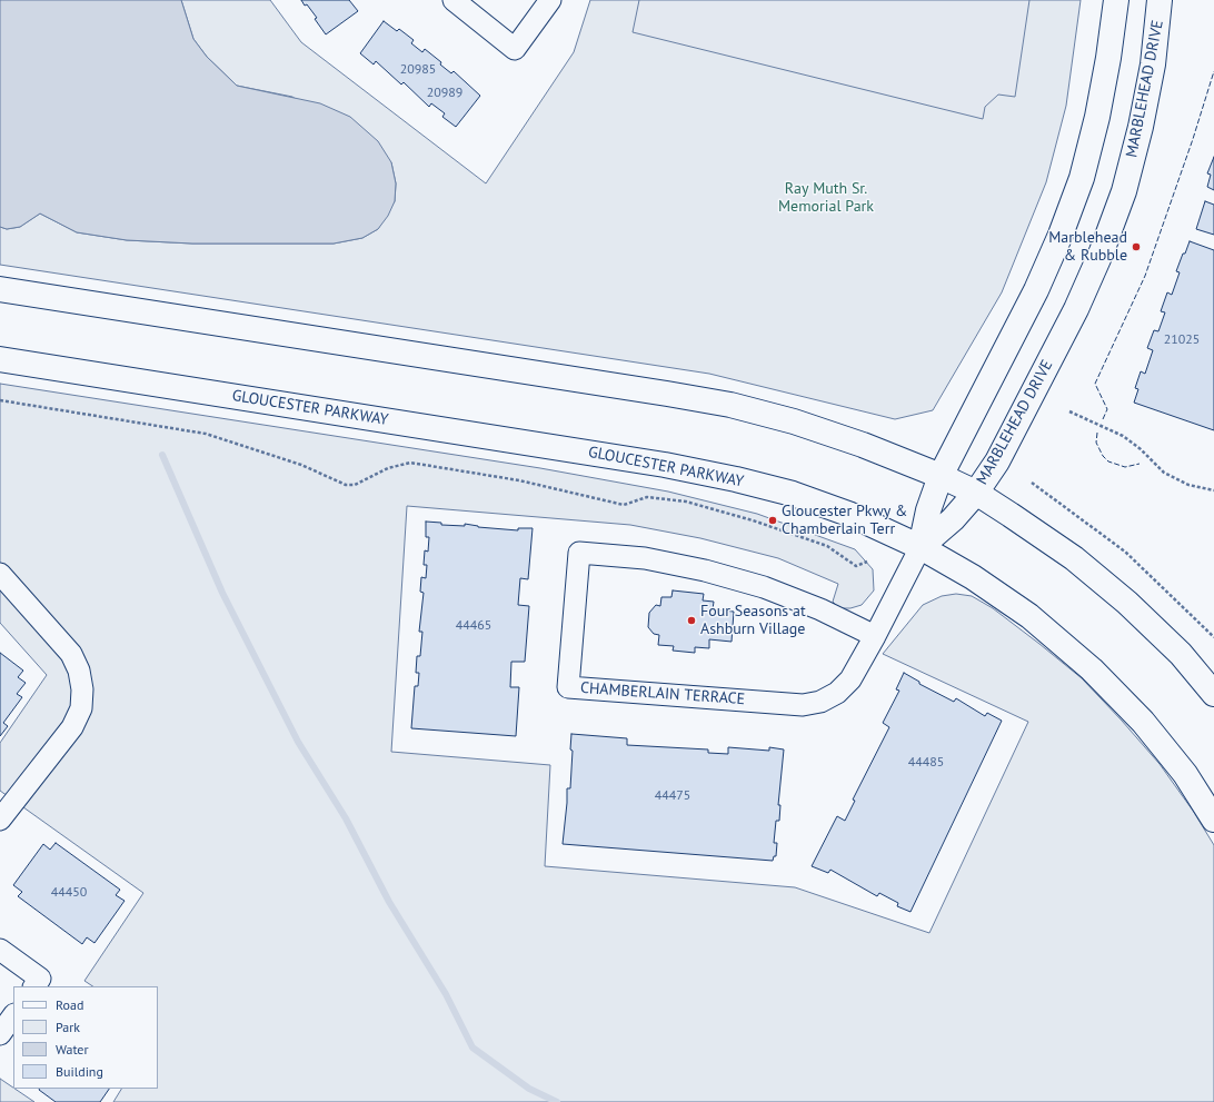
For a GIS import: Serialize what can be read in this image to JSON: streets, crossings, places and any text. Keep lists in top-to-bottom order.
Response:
{
  "streets": {
    "main road": ["MARBLEHEAD DRIVE", "GLOUCESTER PARKWAY"],
    "street": ["CHAMBERLAIN TERRACE"]
  },
  "crossings": [
    ["MARBLEHEAD DRIVE", "GLOUCESTER PARKWAY"],
    ["MARBLEHEAD DRIVE", "CHAMBERLAIN TERRACE"],
    ["GLOUCESTER PARKWAY", "CHAMBERLAIN TERRACE"]
  ],
  "parks": ["Ray Muth Sr. Memorial Park"],
  "places": ["Marblehead & Rubble", "Gloucester Pkwy & Chamberlain Terr", "Four Seasons at Ashburn Village"],
  "house_numbers": [
    "20985",
    "20989",
    "21025",
    "44465",
    "44485",
    "44475",
    "44450"
  ],
  "legend": [
    "Road",
    "Park",
    "Water",
    "Building"
  ]
}
